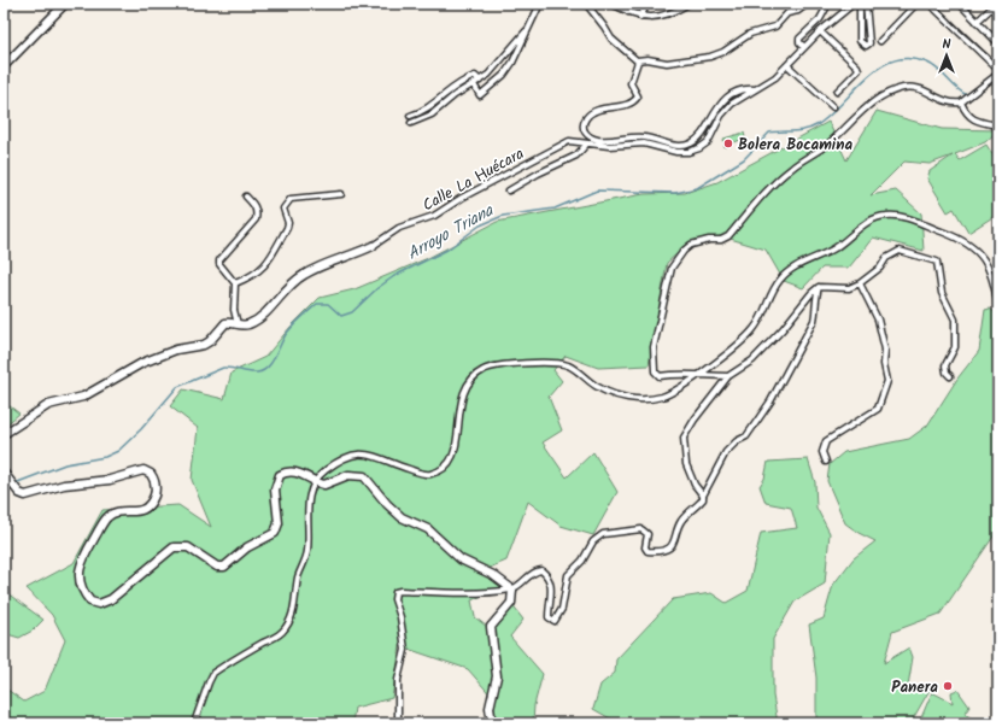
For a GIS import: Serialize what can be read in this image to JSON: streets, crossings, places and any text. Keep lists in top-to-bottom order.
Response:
{
  "streets": {
    "street": ["Calle La Ḥuécara"]
  },
  "water": ["Arroyo Triana"],
  "places": ["Bolera Bocamina", "Panera"],
  "north": "top"
}
